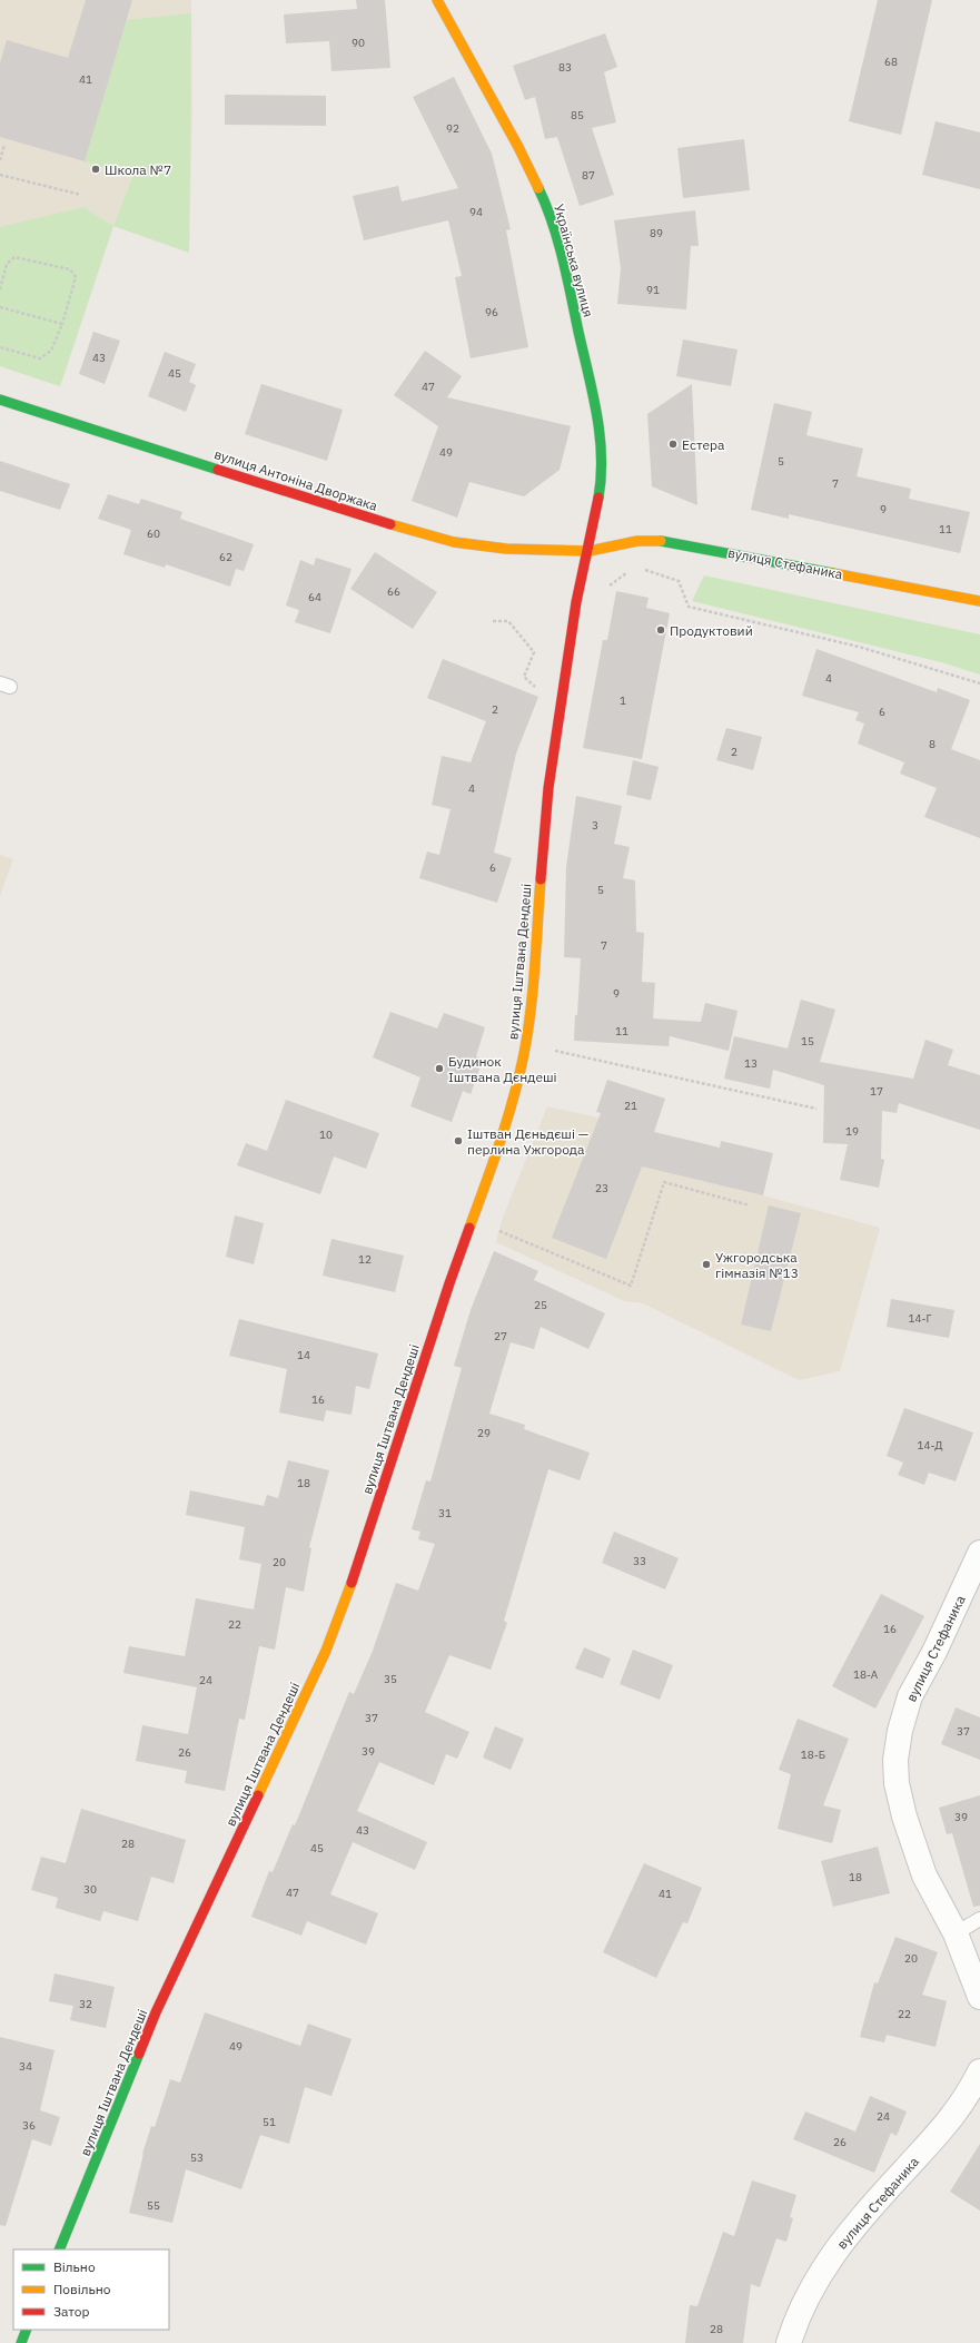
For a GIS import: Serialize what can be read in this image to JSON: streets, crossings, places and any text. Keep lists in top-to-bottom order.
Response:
{
  "streets": {
    "street": [
      "Українська вулиця",
      "вулиця Антоніна Дворжака",
      "вулиця Стефаника",
      "вулиця Іштвана Дендеші"
    ]
  },
  "crossings": [
    ["Українська вулиця", "вулиця Антоніна Дворжака"],
    ["Українська вулиця", "вулиця Стефаника"],
    ["Українська вулиця", "вулиця Іштвана Дендеші"],
    ["вулиця Антоніна Дворжака", "вулиця Стефаника"],
    ["вулиця Антоніна Дворжака", "вулиця Іштвана Дендеші"],
    ["вулиця Стефаника", "вулиця Іштвана Дендеші"]
  ],
  "places": [
    "Школа №7",
    "Естера",
    "Продуктовий",
    "Будинок Іштвана Дєндеші",
    "Іштван Дєньдєші — перлина Ужгорода",
    "Ужгородська гімназія №13"
  ],
  "house_numbers": [
    "90",
    "68",
    "83",
    "41",
    "85",
    "92",
    "87",
    "94",
    "89",
    "91",
    "96",
    "43",
    "45",
    "47",
    "49",
    "5",
    "7",
    "9",
    "11",
    "60",
    "62",
    "66",
    "64",
    "4",
    "1",
    "2",
    "6",
    "8",
    "2",
    "4",
    "3",
    "6",
    "5",
    "7",
    "9",
    "11",
    "15",
    "13",
    "17",
    "21",
    "19",
    "10",
    "23",
    "12",
    "25",
    "14-Г",
    "27",
    "14",
    "16",
    "29",
    "14-Д",
    "18",
    "31",
    "33",
    "20",
    "22",
    "16",
    "18-А",
    "35",
    "24",
    "37",
    "37",
    "39",
    "26",
    "18-Б",
    "39",
    "43",
    "28",
    "45",
    "18",
    "30",
    "47",
    "41",
    "20",
    "32",
    "22",
    "49",
    "34",
    "24",
    "51",
    "36",
    "26",
    "53",
    "55",
    "28"
  ],
  "legend": ["Вільно", "Повільно", "Затор"]
}
